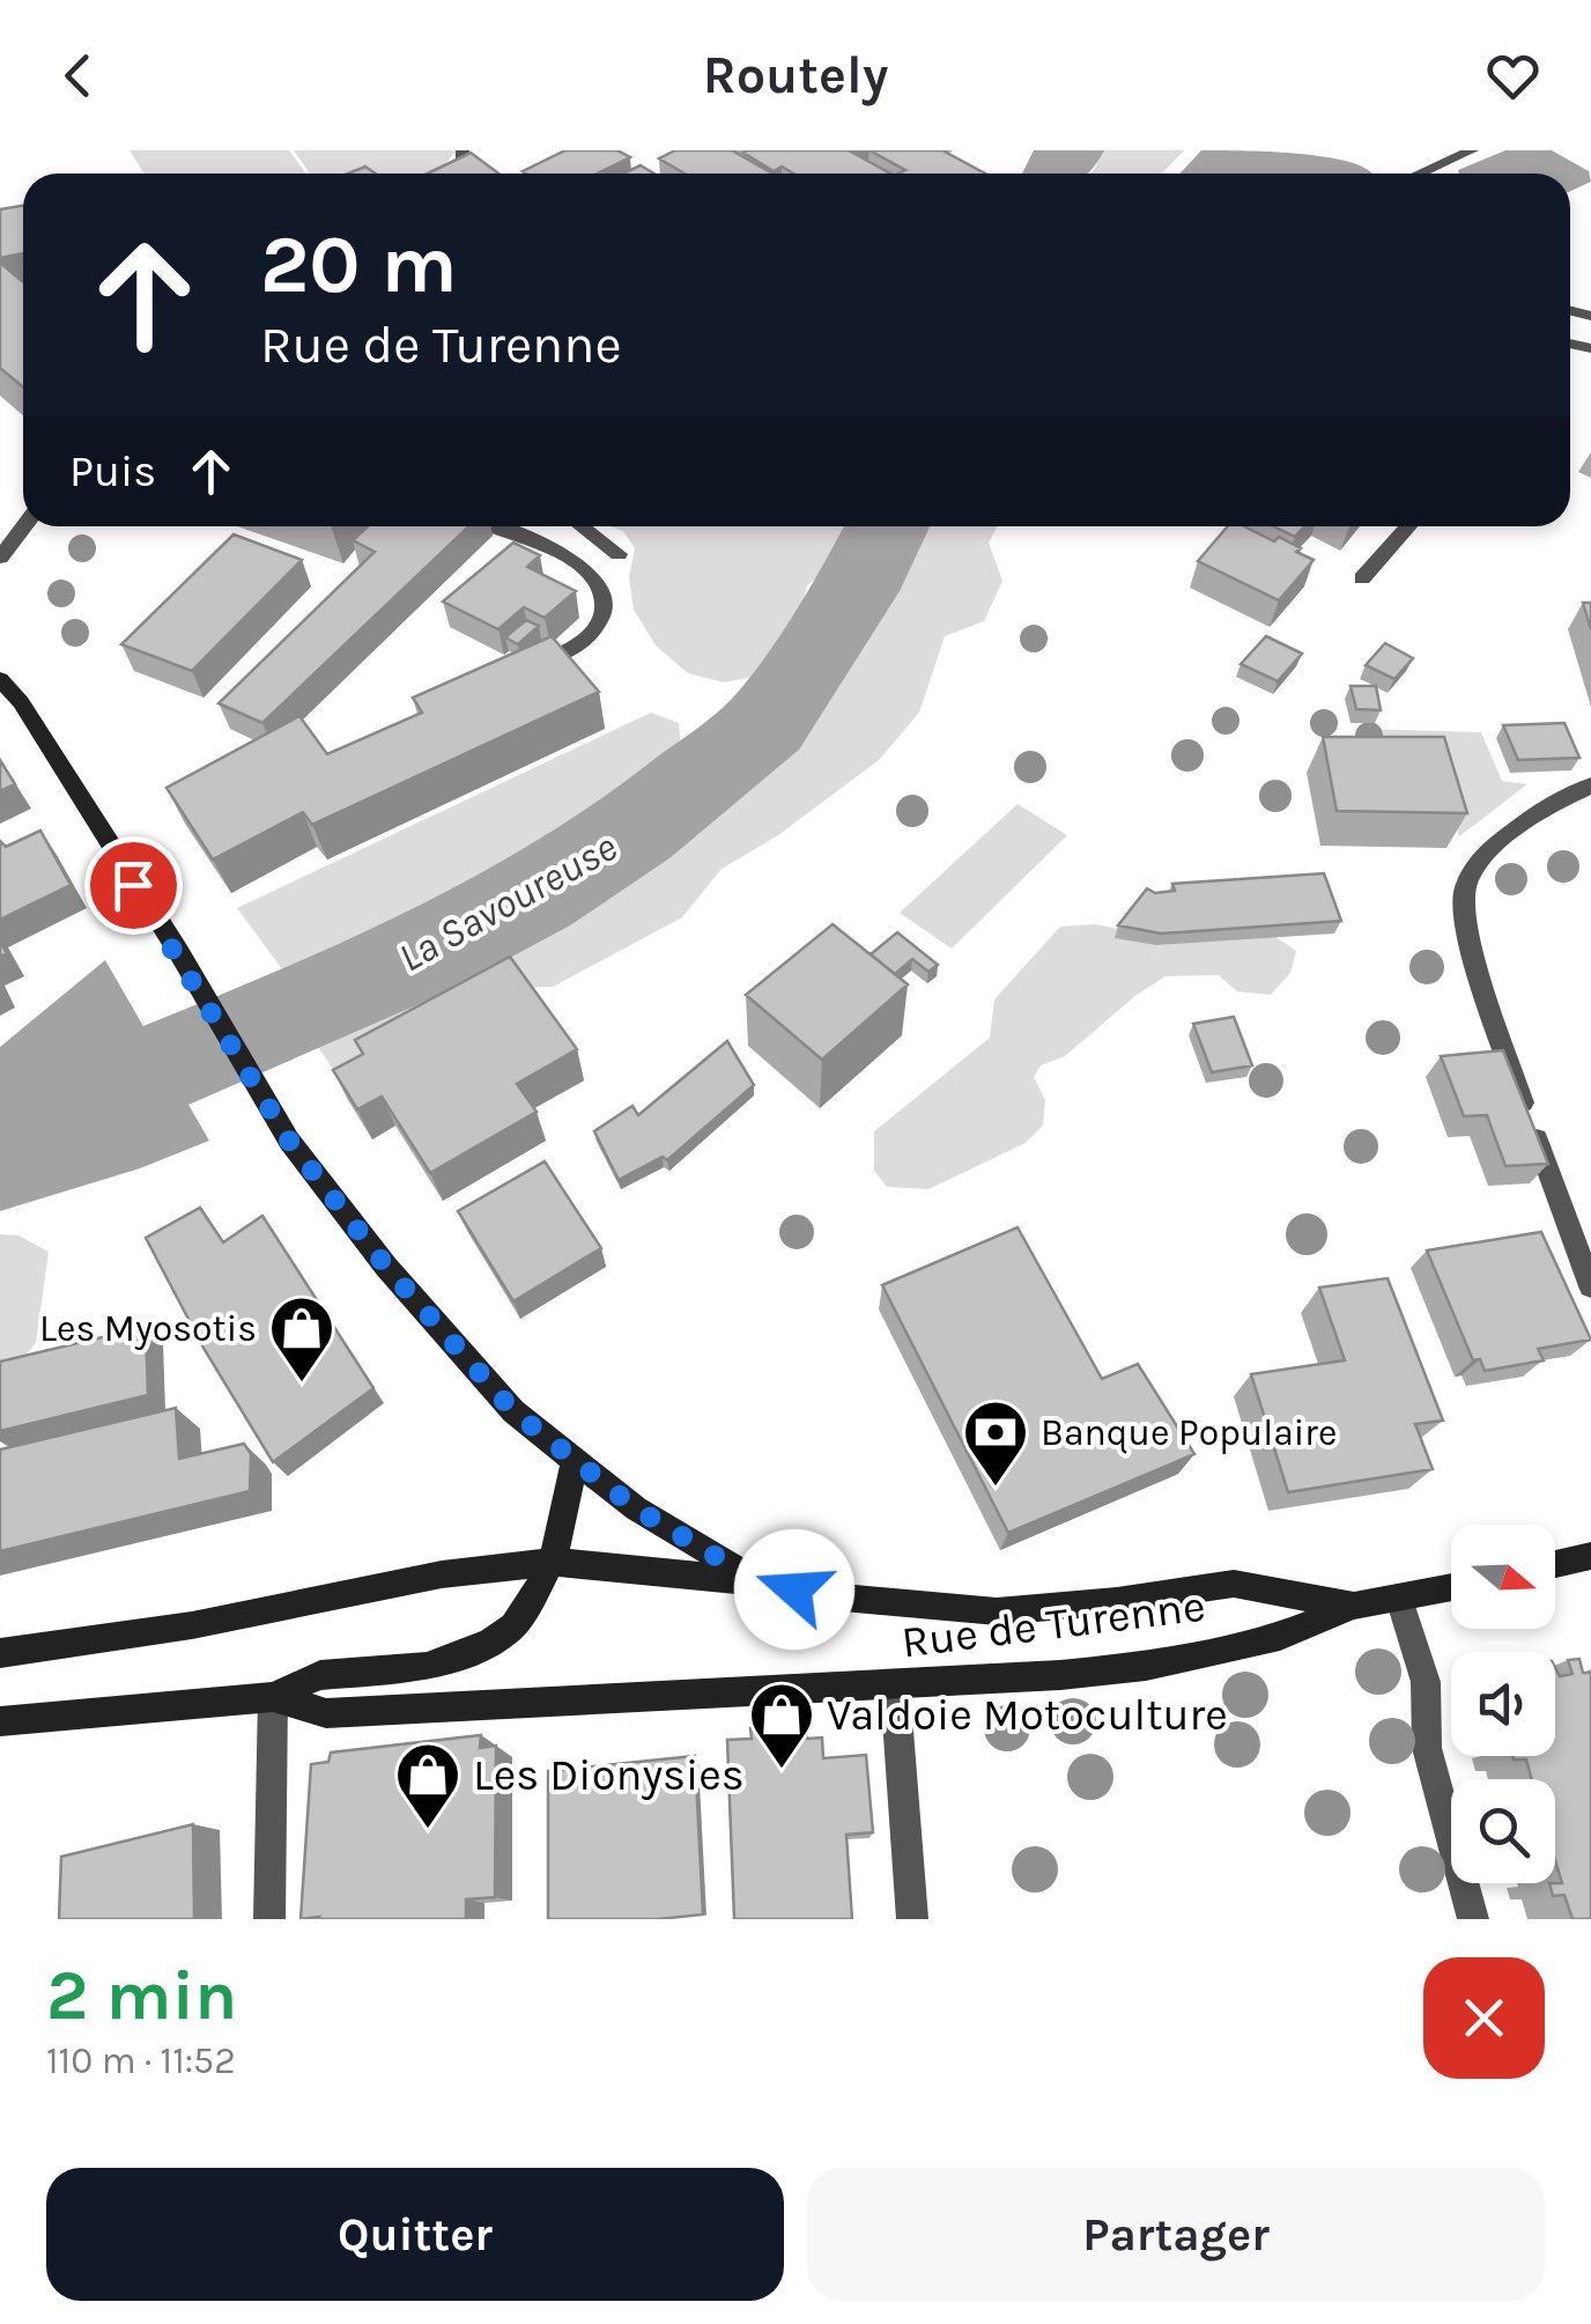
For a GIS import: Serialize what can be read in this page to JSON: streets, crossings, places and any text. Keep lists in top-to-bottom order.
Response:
{
  "streets": {
    "main road": ["Rue de Turenne"]
  },
  "water": ["La Savoureuse"],
  "places": {
    "shop": ["Les Myosotis", "Valdoie Motoculture", "Les Dionysies"],
    "bank": ["Banque Populaire"]
  },
  "north": "right",
  "page": {
    "header": "Routely",
    "turn": ["20 m", "Rue de Turenne"],
    "then": "Puis",
    "heading": ["2 min", "110 m · 11:52"],
    "buttons": ["Quitter", "Partager"]
  }
}
